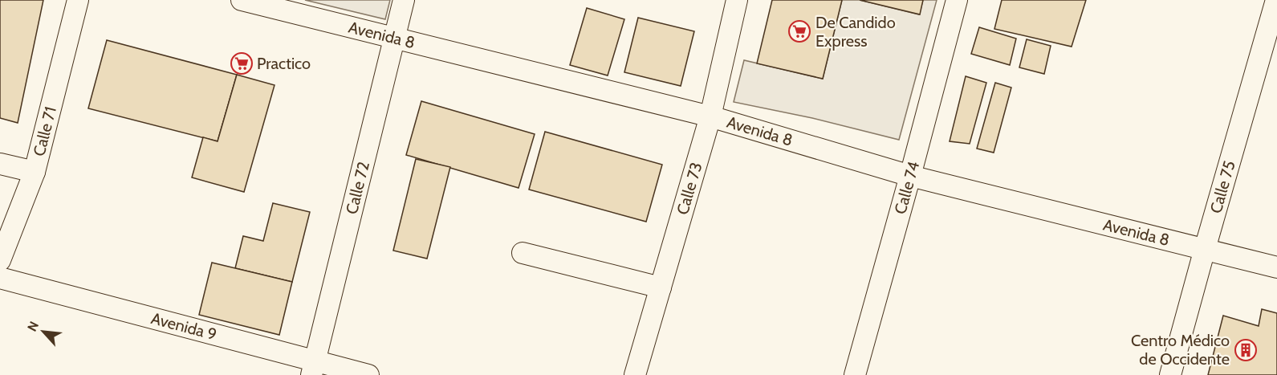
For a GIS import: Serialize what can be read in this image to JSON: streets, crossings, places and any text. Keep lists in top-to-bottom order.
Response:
{
  "streets": {
    "street": [
      "Avenida 8",
      "Calle 71",
      "Calle 75",
      "Calle 72",
      "Calle 74",
      "Calle 73",
      "Avenida 9"
    ]
  },
  "crossings": [
    ["Avenida 8", "Calle 75"],
    ["Avenida 8", "Calle 72"],
    ["Avenida 8", "Calle 74"],
    ["Avenida 8", "Calle 73"],
    ["Calle 72", "Avenida 9"]
  ],
  "places": {
    "supermarket": ["De Candido Express", "Practico"],
    "building": ["Centro Médico de Occidente"]
  },
  "north": "top left"
}
